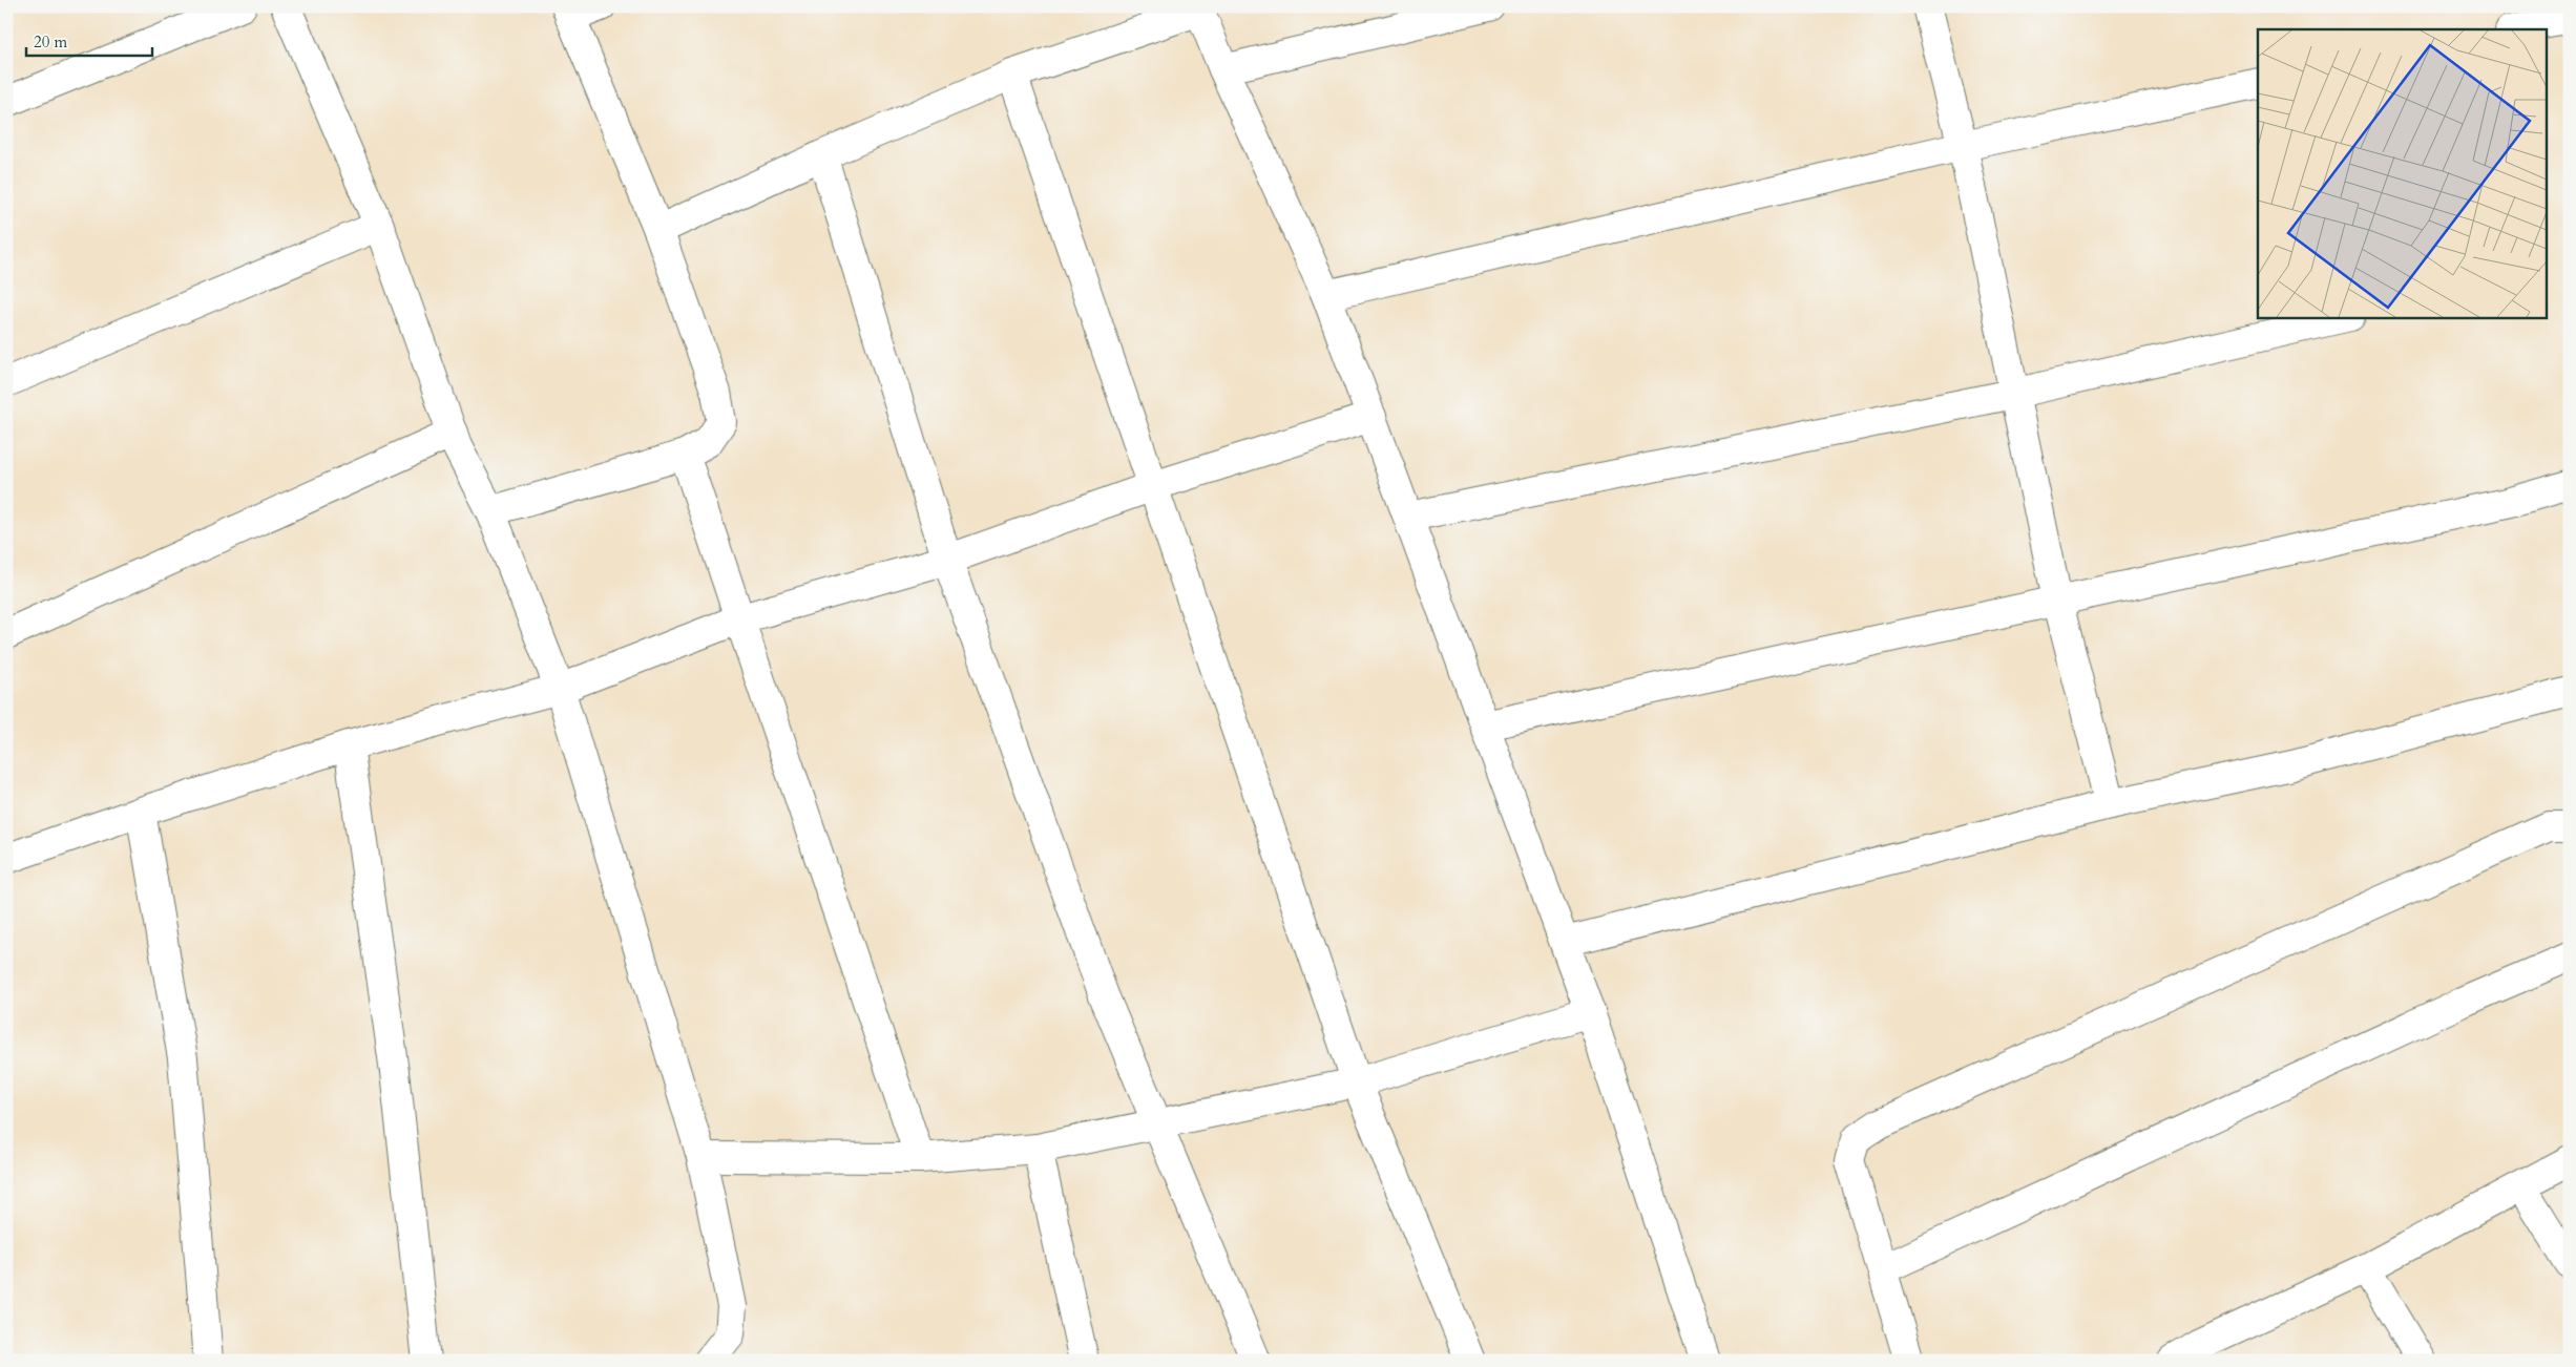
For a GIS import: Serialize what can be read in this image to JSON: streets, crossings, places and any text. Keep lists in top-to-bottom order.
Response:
{
  "scale_bar": "20 m"
}
